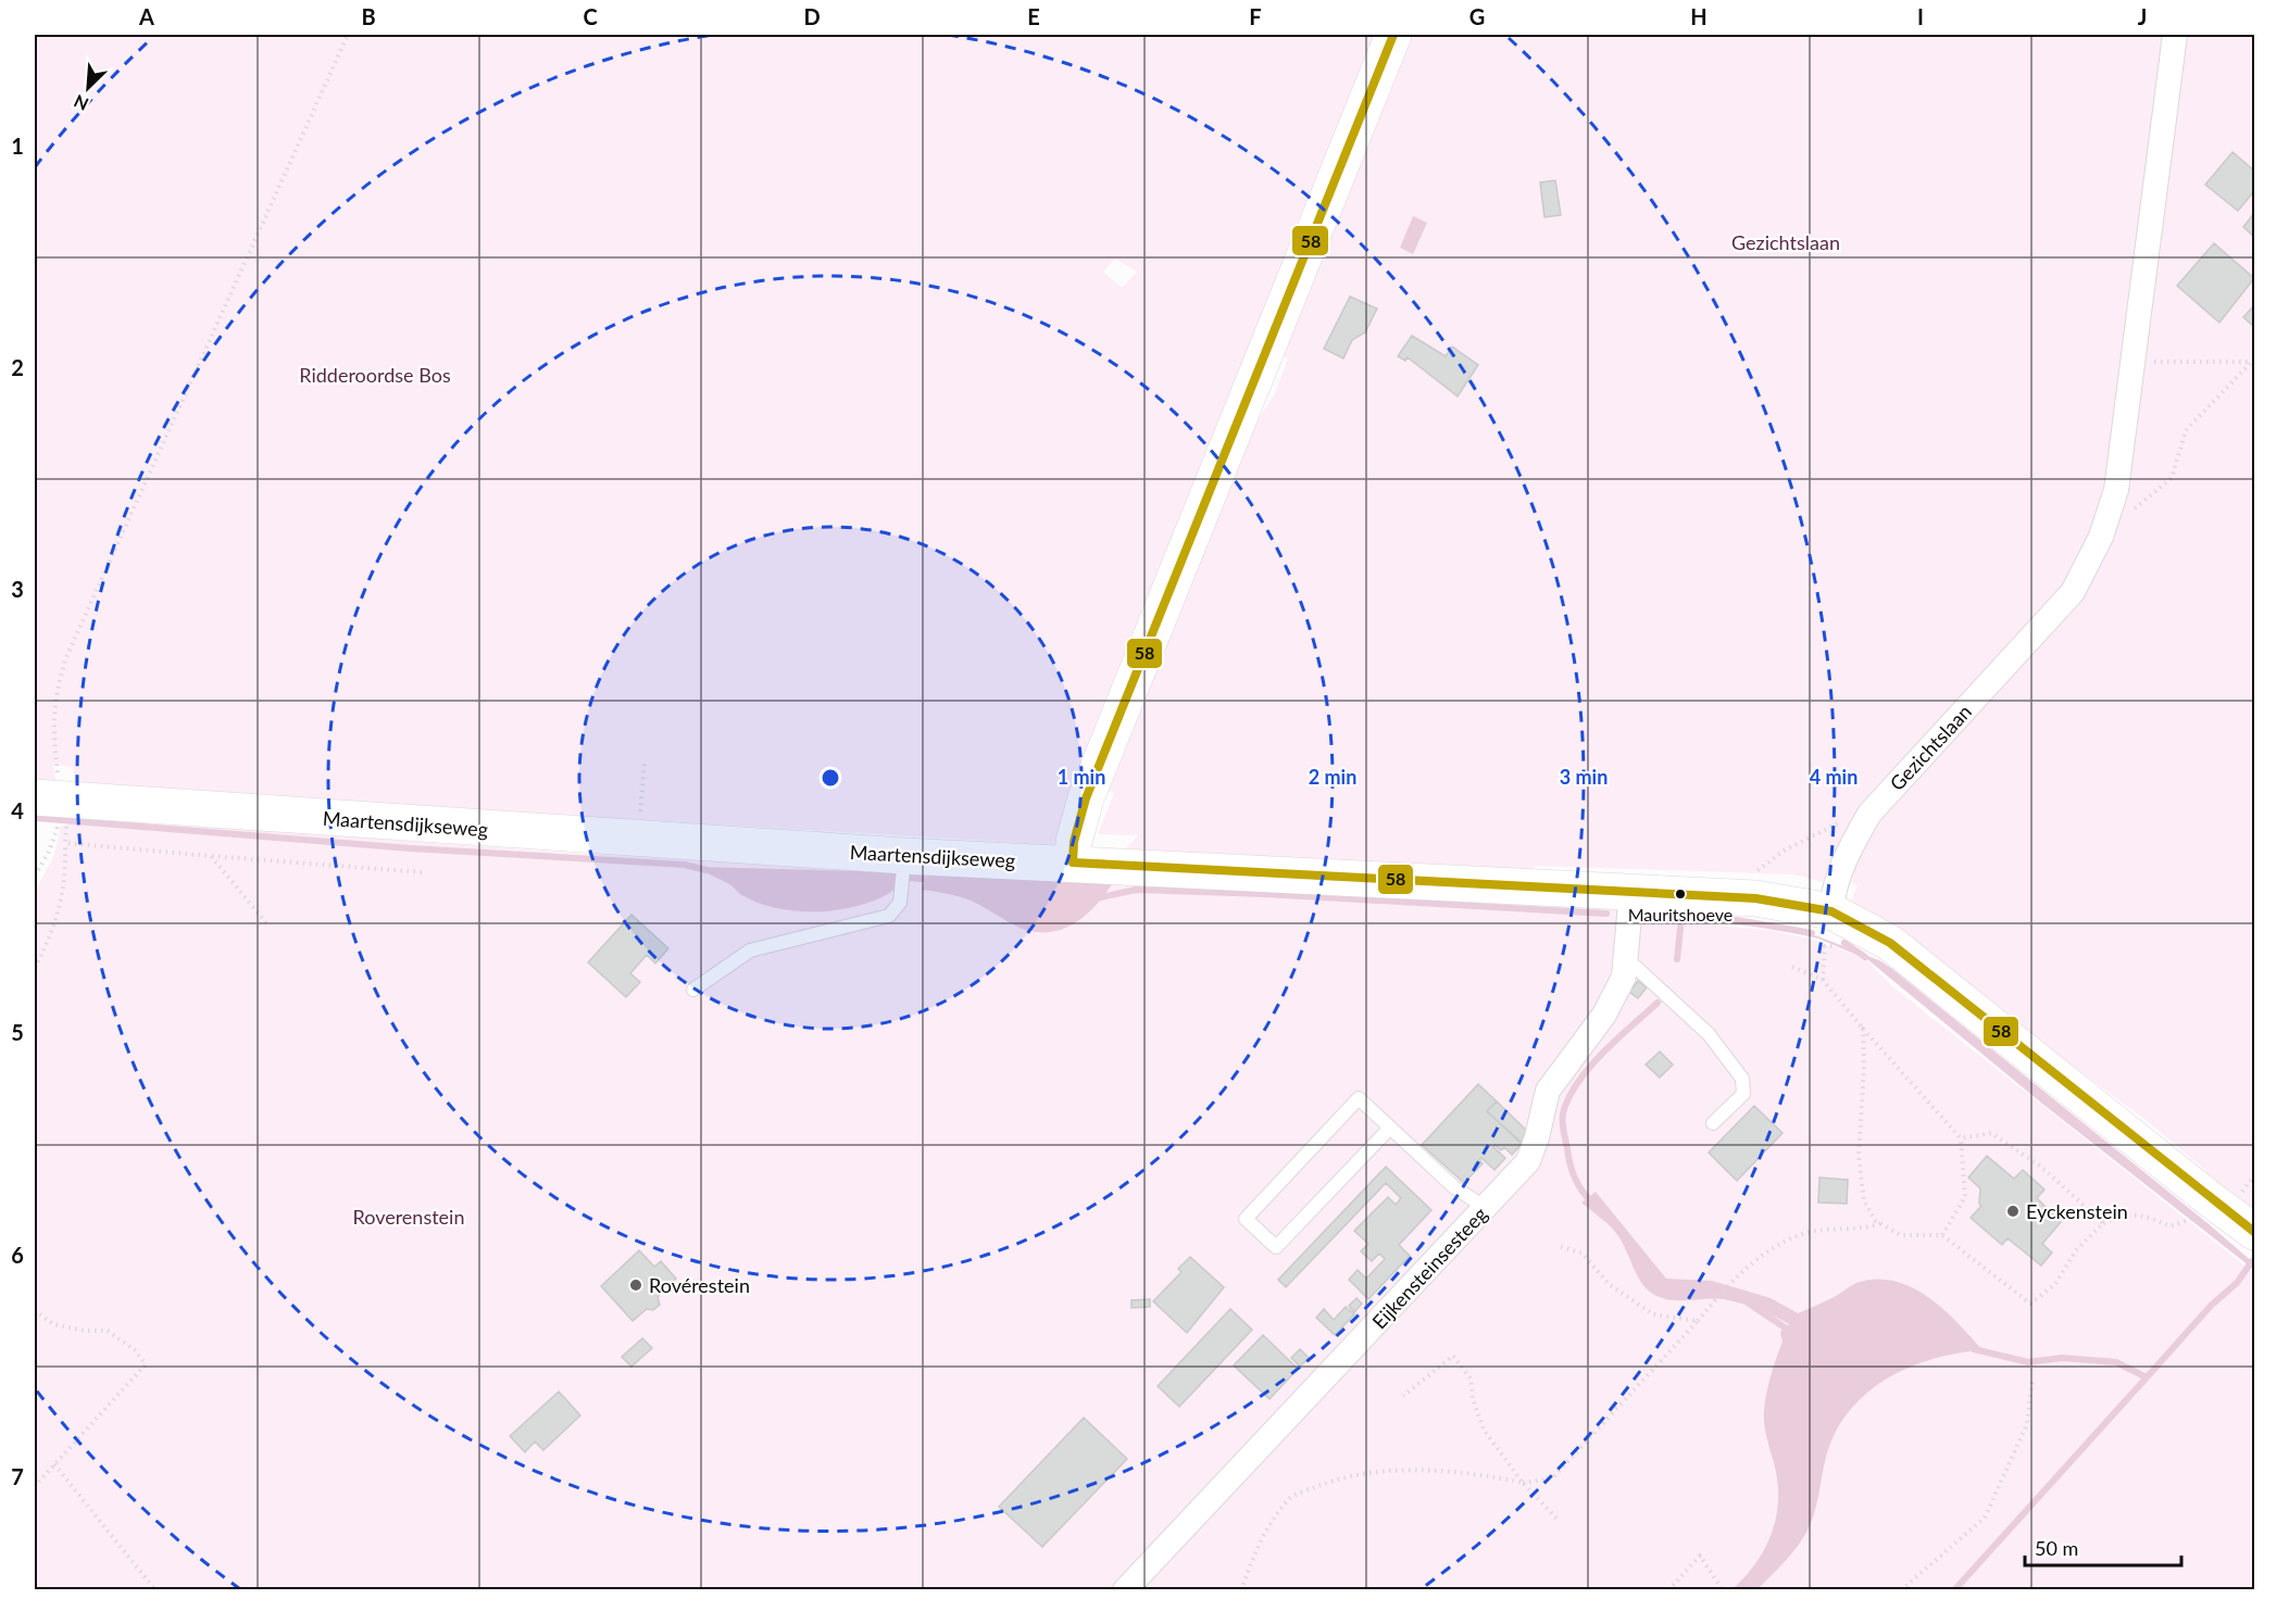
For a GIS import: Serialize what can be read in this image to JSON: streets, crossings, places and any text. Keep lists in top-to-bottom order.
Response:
{
  "streets": {
    "street": ["Gezichtslaan", "Maartensdijkseweg", "Eijkensteinsesteeg"]
  },
  "crossings": [
    ["Gezichtslaan", "Maartensdijkseweg"],
    ["Maartensdijkseweg", "Eijkensteinsesteeg"]
  ],
  "parks": ["Gezichtslaan", "Ridderoordse Bos", "Roverenstein"],
  "places": ["Mauritshoeve", "Eyckenstein", "Rovérestein"],
  "lines": ["transit line 58"],
  "scale_bar": "50 m",
  "north": "bottom left",
  "grid": {
    "columns": [
      "A",
      "B",
      "C",
      "D",
      "E",
      "F",
      "G",
      "H",
      "I",
      "J"
    ],
    "rows": [
      "1",
      "2",
      "3",
      "4",
      "5",
      "6",
      "7"
    ]
  },
  "rings": [
    "1 min",
    "2 min",
    "3 min",
    "4 min"
  ]
}
